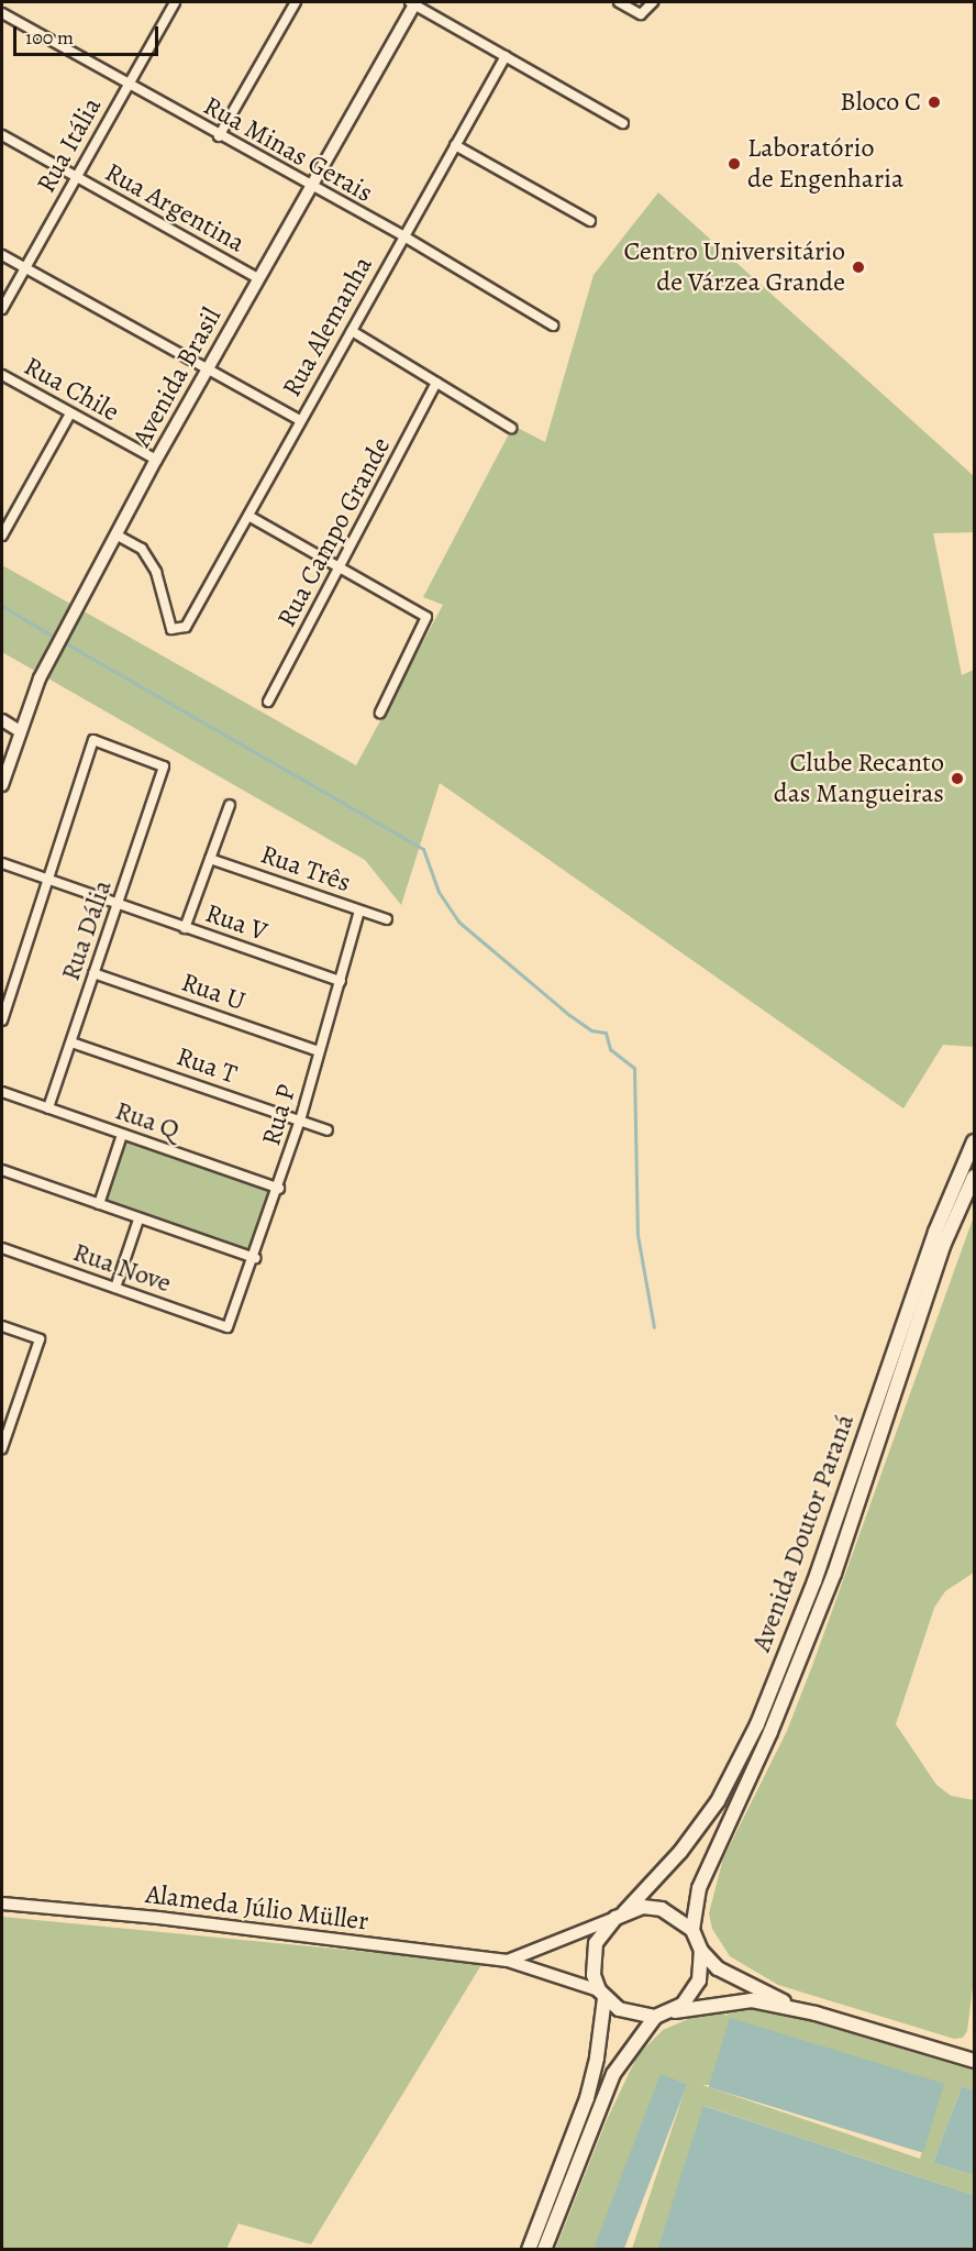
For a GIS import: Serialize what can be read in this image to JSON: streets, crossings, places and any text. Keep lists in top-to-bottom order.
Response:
{
  "streets": {
    "main road": ["Avenida Doutor Paraná"],
    "street": [
      "Rua Itália",
      "Rua Minas Gerais",
      "Rua Argentina",
      "Rua Alemanha",
      "Avenida Brasil",
      "Rua Chile",
      "Rua Campo Grande",
      "Rua Três",
      "Rua V",
      "Rua Dália",
      "Rua U",
      "Rua T",
      "Rua P",
      "Rua Q",
      "Rua Nove",
      "Alameda Júlio Müller"
    ]
  },
  "crossings": [
    ["Rua Itália", "Rua Minas Gerais"],
    ["Rua Itália", "Rua Argentina"],
    ["Rua Minas Gerais", "Rua Alemanha"],
    ["Rua Minas Gerais", "Avenida Brasil"],
    ["Rua Argentina", "Avenida Brasil"],
    ["Rua Alemanha", "Avenida Brasil"],
    ["Avenida Brasil", "Rua Chile"],
    ["Rua Três", "Rua P"],
    ["Rua V", "Rua Dália"],
    ["Rua V", "Rua P"],
    ["Rua Dália", "Rua U"],
    ["Rua Dália", "Rua T"],
    ["Rua Dália", "Rua Q"],
    ["Rua U", "Rua P"],
    ["Rua T", "Rua P"],
    ["Rua P", "Rua Q"],
    ["Rua P", "Rua Nove"],
    ["Avenida Doutor Paraná", "Alameda Júlio Müller"]
  ],
  "places": [
    "Bloco C",
    "Laboratório de Engenharia",
    "Centro Universitário de Várzea Grande",
    "Clube Recanto das Mangueiras"
  ],
  "scale_bar": "100 m"
}
